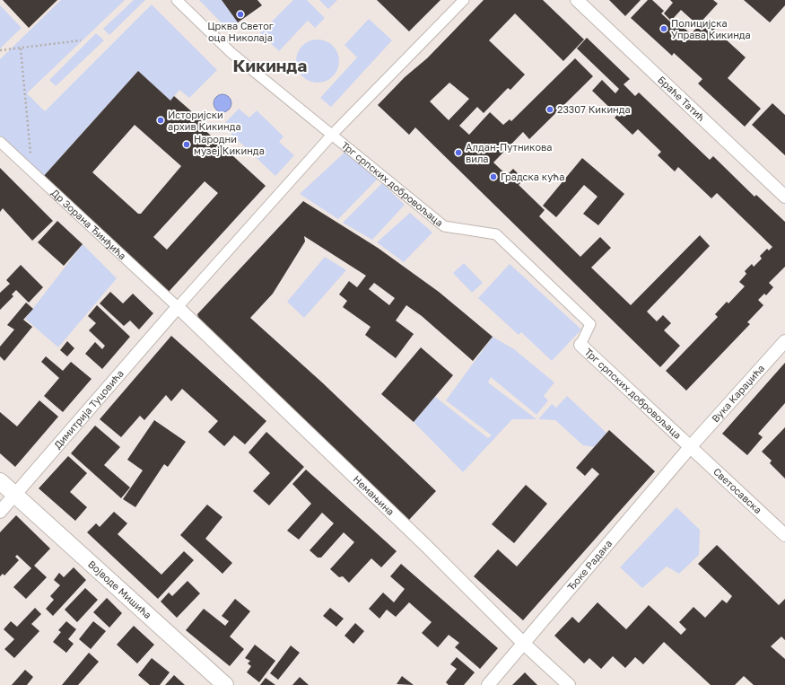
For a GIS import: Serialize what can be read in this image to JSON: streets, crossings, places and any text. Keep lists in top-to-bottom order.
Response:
{
  "streets": {
    "street": [
      "Браће Татић",
      "Трг српских добровољаца",
      "Др Зорана Ђинђића",
      "Вука Караџића",
      "Димитрија Туцовића",
      "Светосавска",
      "Немањина",
      "Ђоке Радака",
      "Војводе Мишића"
    ]
  },
  "crossings": [
    ["Трг српских добровољаца", "Др Зорана Ђинђића"],
    ["Трг српских добровољаца", "Вука Караџића"],
    ["Трг српских добровољаца", "Димитрија Туцовића"],
    ["Трг српских добровољаца", "Светосавска"],
    ["Трг српских добровољаца", "Немањина"],
    ["Трг српских добровољаца", "Ђоке Радака"],
    ["Др Зорана Ђинђића", "Димитрија Туцовића"],
    ["Др Зорана Ђинђића", "Немањина"],
    ["Вука Караџића", "Светосавска"],
    ["Вука Караџића", "Ђоке Радака"],
    ["Димитрија Туцовића", "Немањина"],
    ["Димитрија Туцовића", "Војводе Мишића"],
    ["Светосавска", "Ђоке Радака"],
    ["Немањина", "Ђоке Радака"]
  ],
  "districts": ["Кикинда"],
  "places": [
    "Црква Светог оца Николаја",
    "Полицијска Управа Кикинда",
    "23307 Кикинда",
    "Историјски архив Кикинда",
    "Народни музеј Кикинда",
    "Алдан-Путникова вила",
    "Градска кућа"
  ]
}
